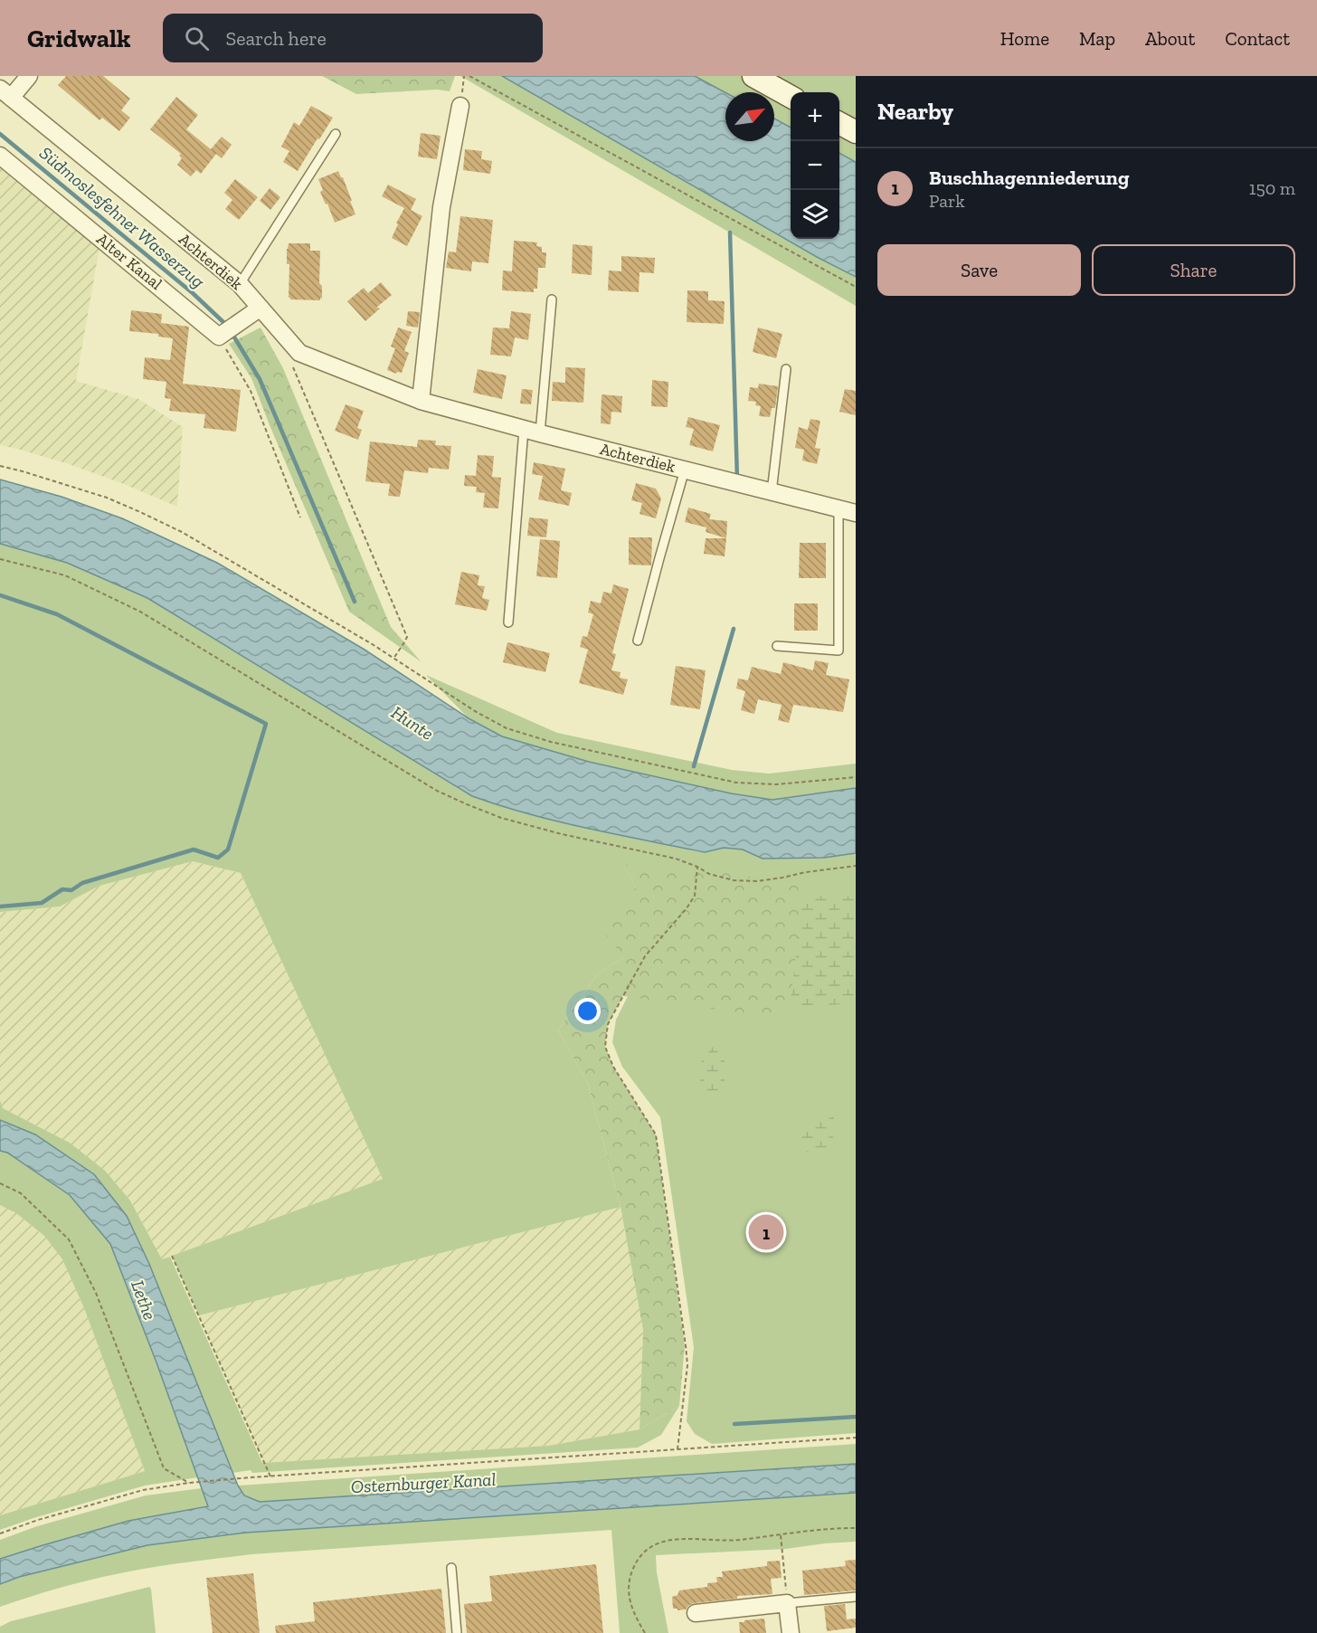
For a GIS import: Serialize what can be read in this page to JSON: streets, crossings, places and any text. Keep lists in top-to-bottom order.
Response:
{
  "streets": {
    "street": ["Alter Kanal", "Achterdiek"]
  },
  "water": [
    "Südmoslesfehner Wasserzug",
    "Hunte",
    "Lethe",
    "Osternburger Kanal"
  ],
  "north": "top right",
  "page": {
    "header": "Gridwalk",
    "search": "Search here",
    "nav": [
      "Home",
      "Map",
      "About",
      "Contact"
    ],
    "heading": "Nearby",
    "map_buttons": ["+", "−"],
    "list": [
      {
        "mark": "1",
        "name": "Buschhagenniederung",
        "note": "Park",
        "value": "150 m"
      }
    ],
    "buttons": ["Save", "Share"],
    "pins": "1"
  }
}
